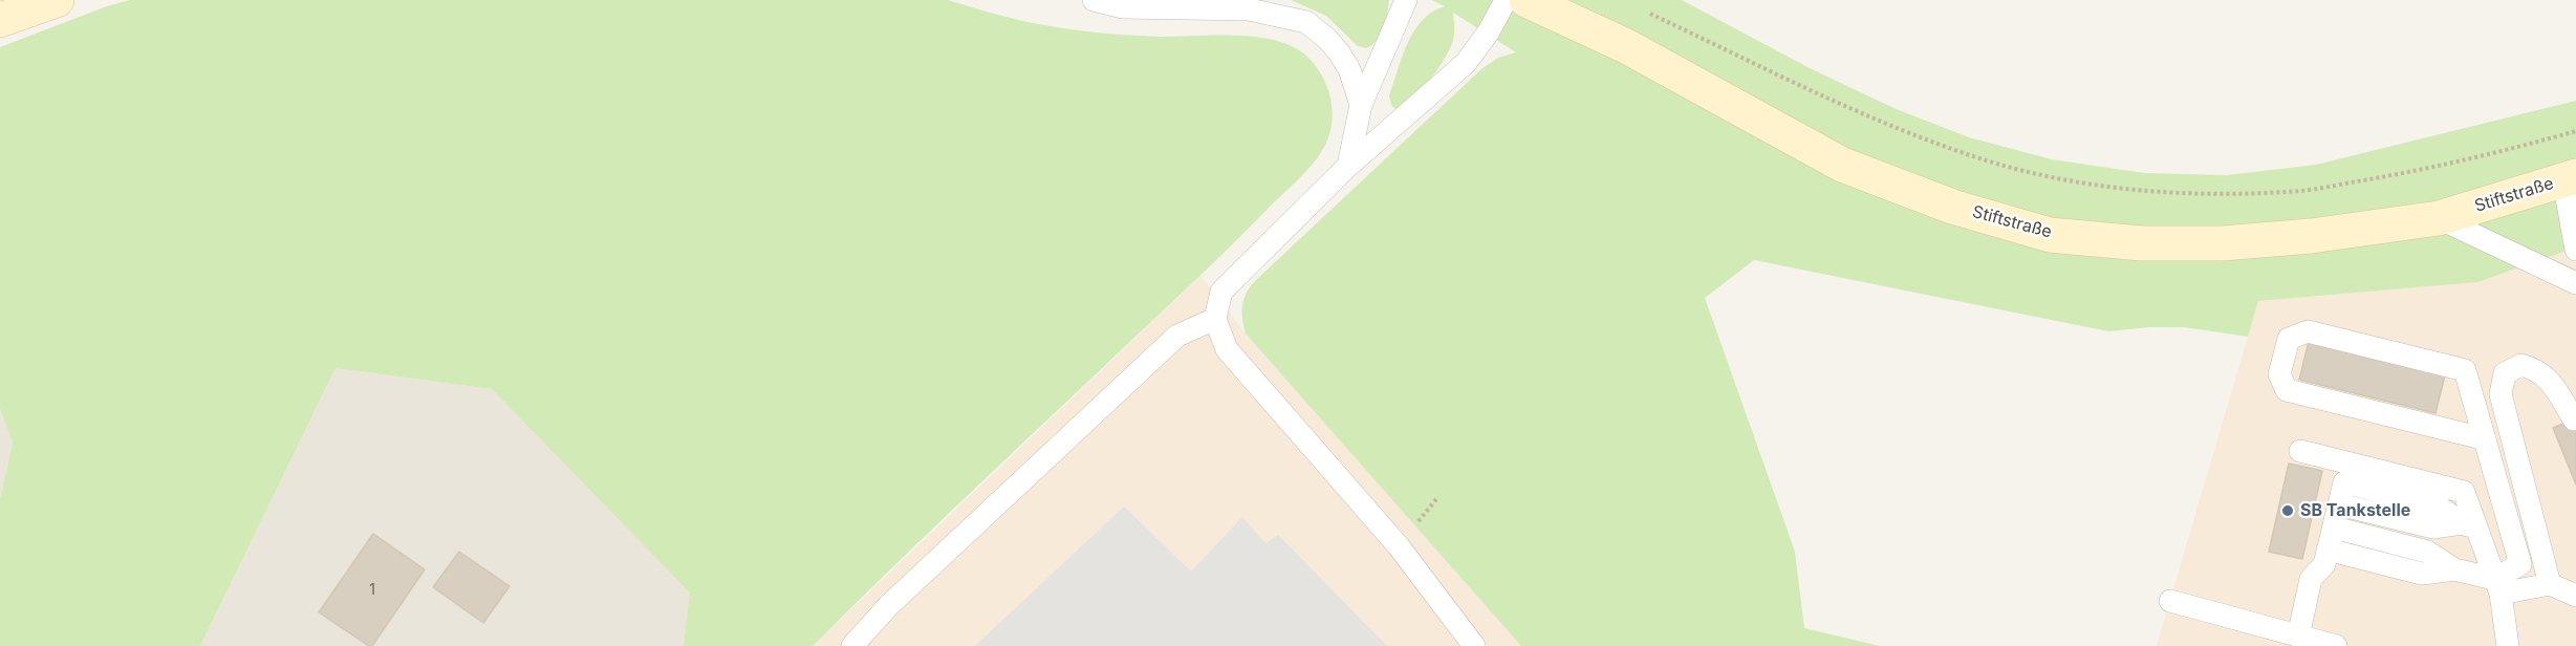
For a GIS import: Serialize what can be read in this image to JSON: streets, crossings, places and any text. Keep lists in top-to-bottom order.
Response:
{
  "streets": {
    "main road": ["Stiftstraße"]
  },
  "places": ["SB Tankstelle"],
  "house_numbers": ["1"]
}
